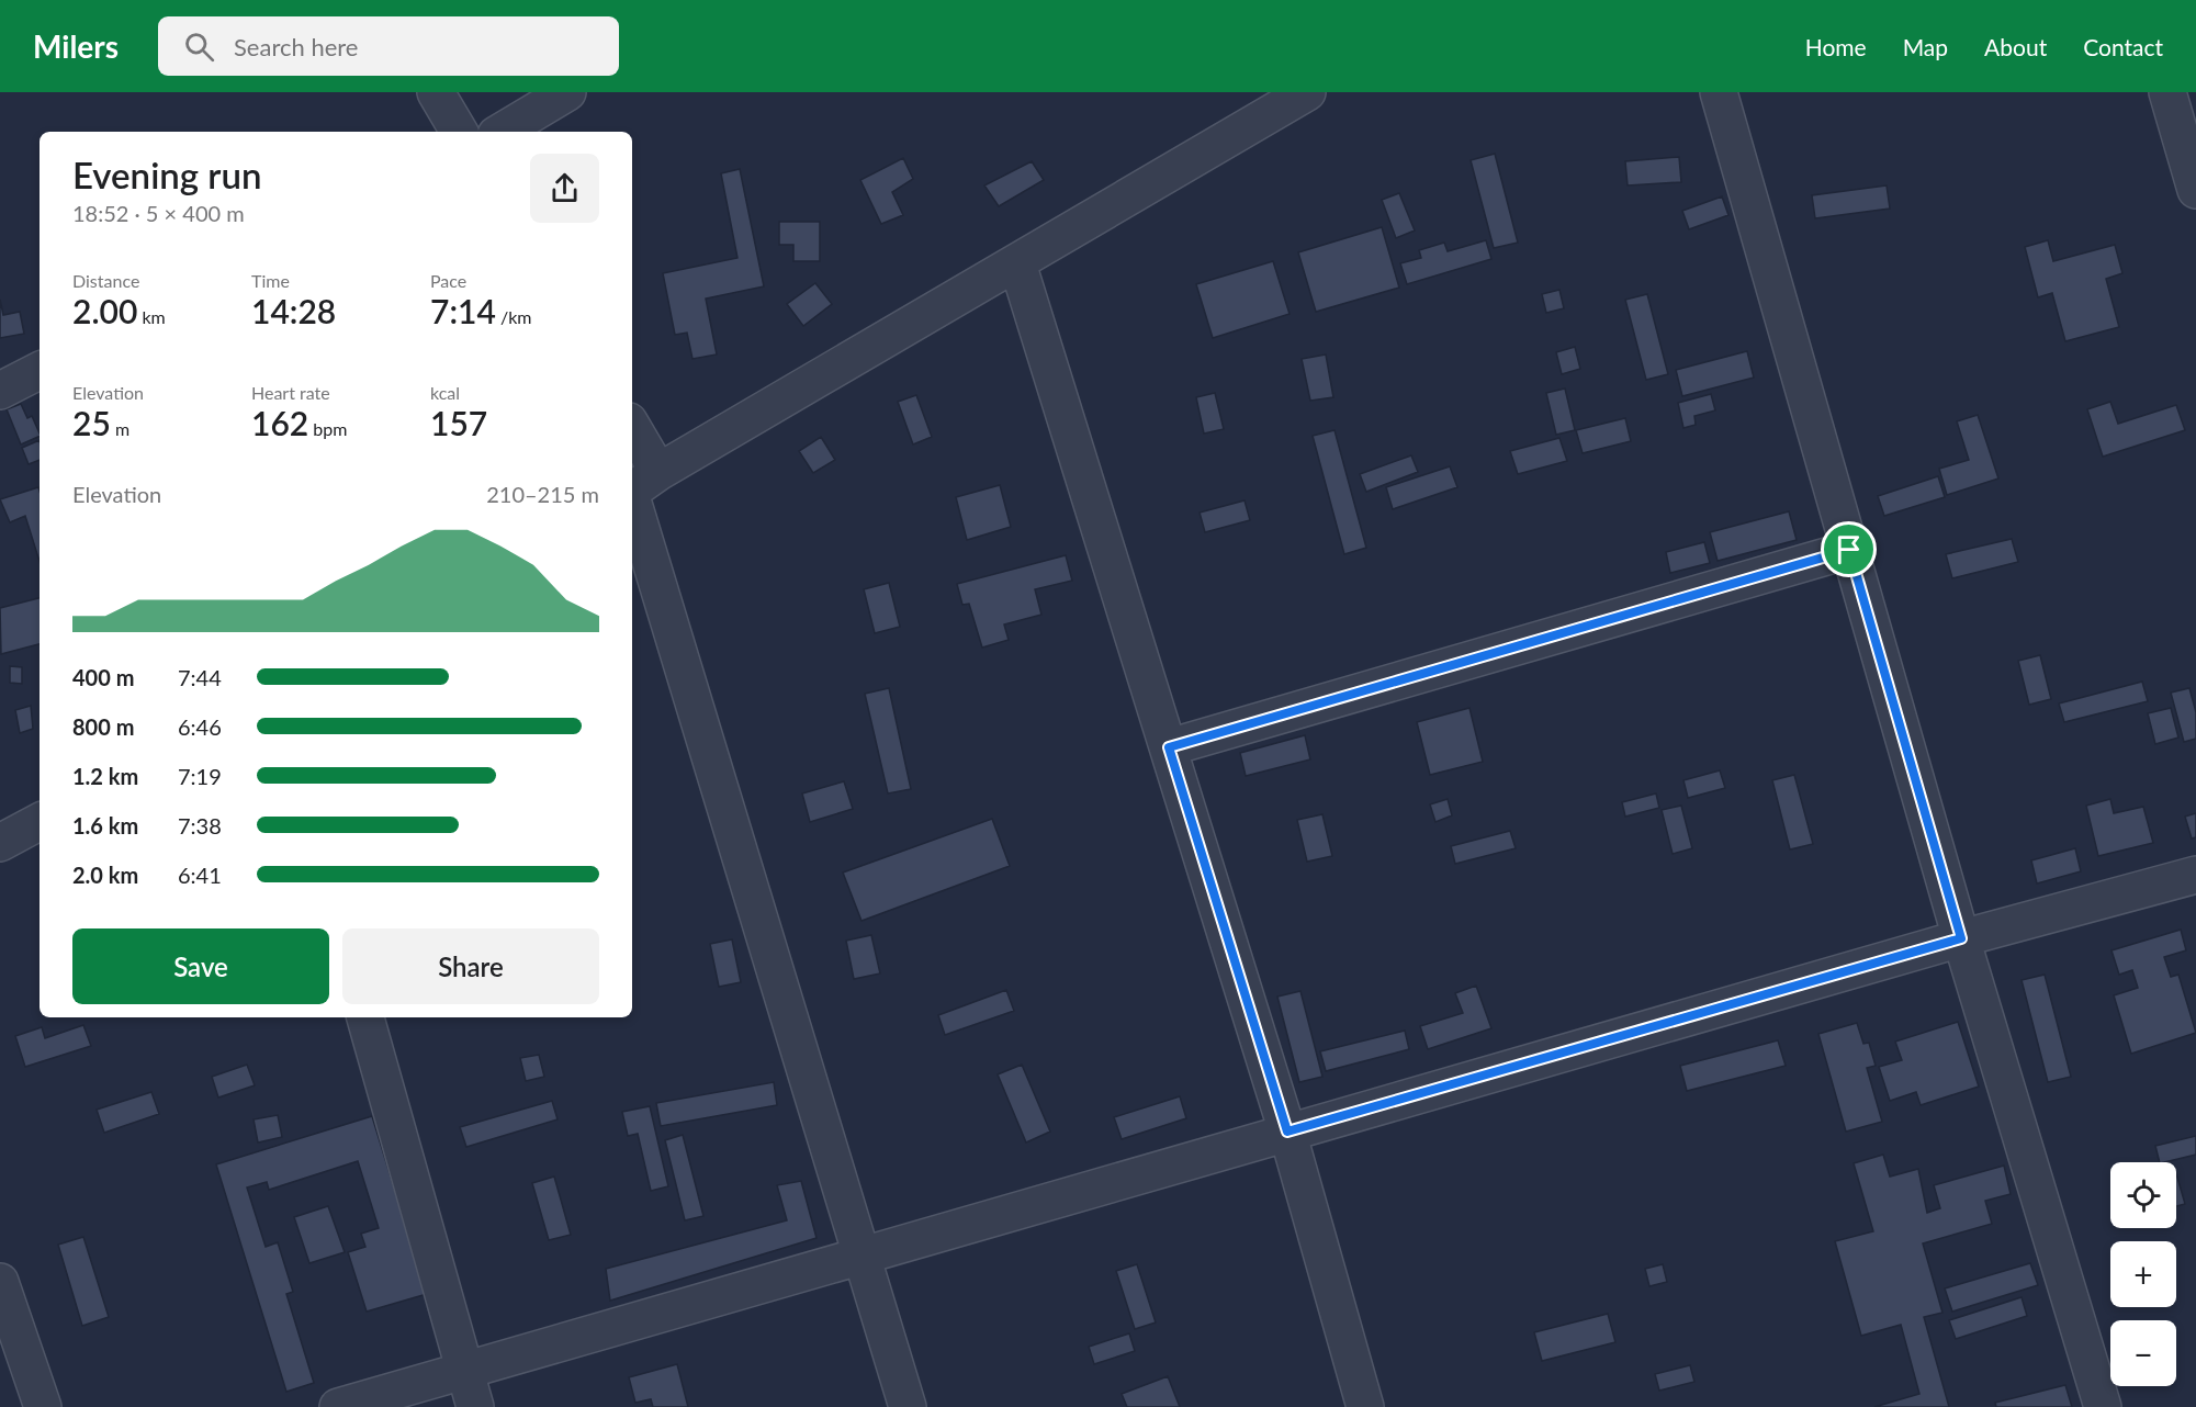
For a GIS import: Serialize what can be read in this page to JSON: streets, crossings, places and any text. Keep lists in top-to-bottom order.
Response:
{
  "page": {
    "header": "Milers",
    "search": "Search here",
    "nav": [
      "Home",
      "Map",
      "About",
      "Contact"
    ],
    "heading": ["Evening run", "18:52 · 5 × 400 m"],
    "stats": [
      ["Distance", "2.00 km"],
      ["Time", "14:28"],
      ["Pace", "7:14 /km"],
      ["Elevation", "25 m"],
      ["Heart rate", "162 bpm"],
      ["kcal", "157"]
    ],
    "chart": ["Elevation", "210–215 m"],
    "list": [
      {
        "name": "400 m",
        "note": "7:44"
      },
      {
        "name": "800 m",
        "note": "6:46"
      },
      {
        "name": "1.2 km",
        "note": "7:19"
      },
      {
        "name": "1.6 km",
        "note": "7:38"
      },
      {
        "name": "2.0 km",
        "note": "6:41"
      }
    ],
    "buttons": ["Save", "Share"],
    "map_buttons": ["+", "−"]
  }
}
